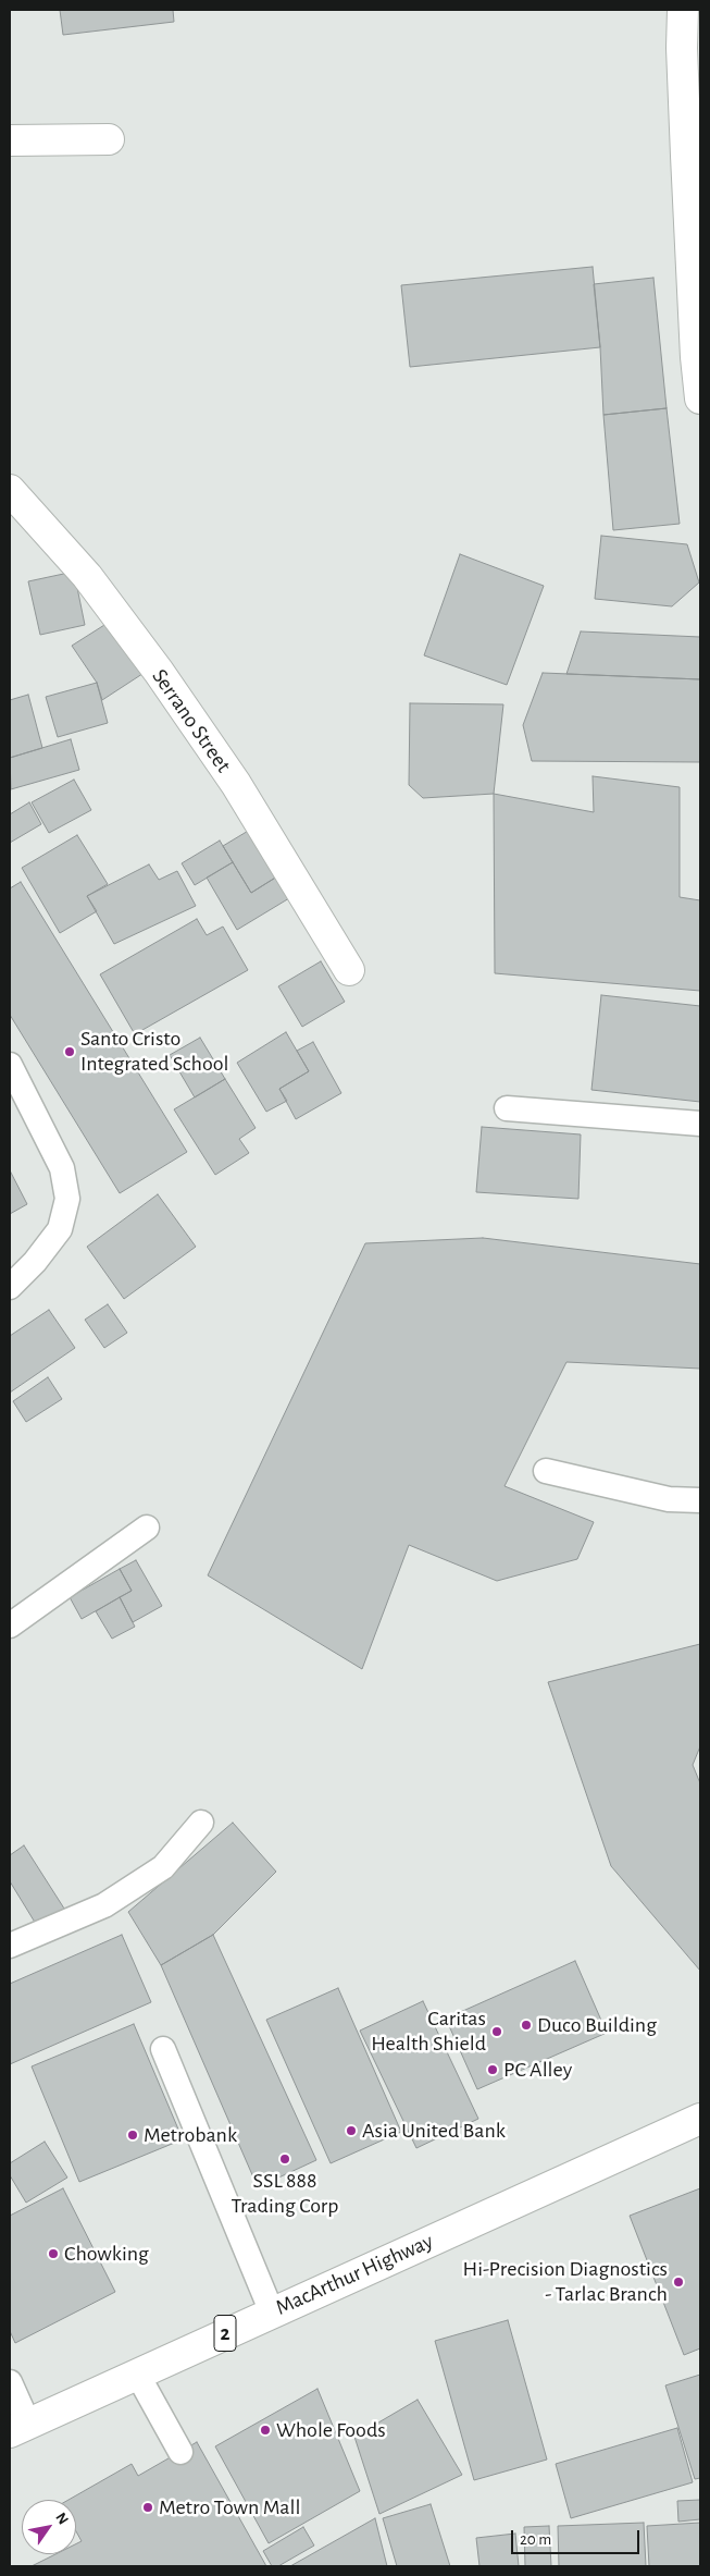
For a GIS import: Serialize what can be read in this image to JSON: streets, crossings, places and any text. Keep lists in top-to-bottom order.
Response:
{
  "streets": {
    "main road": ["Serrano Street", "MacArthur Highway", "2"]
  },
  "places": [
    "Santo Cristo Integrated School",
    "Duco Building",
    "Caritas Health Shield",
    "PC Alley",
    "Asia United Bank",
    "Metrobank",
    "SSL 888 Trading Corp",
    "Chowking",
    "Hi-Precision Diagnostics - Tarlac Branch",
    "Whole Foods",
    "Metro Town Mall"
  ],
  "scale_bar": "20 m",
  "north": "top right"
}
